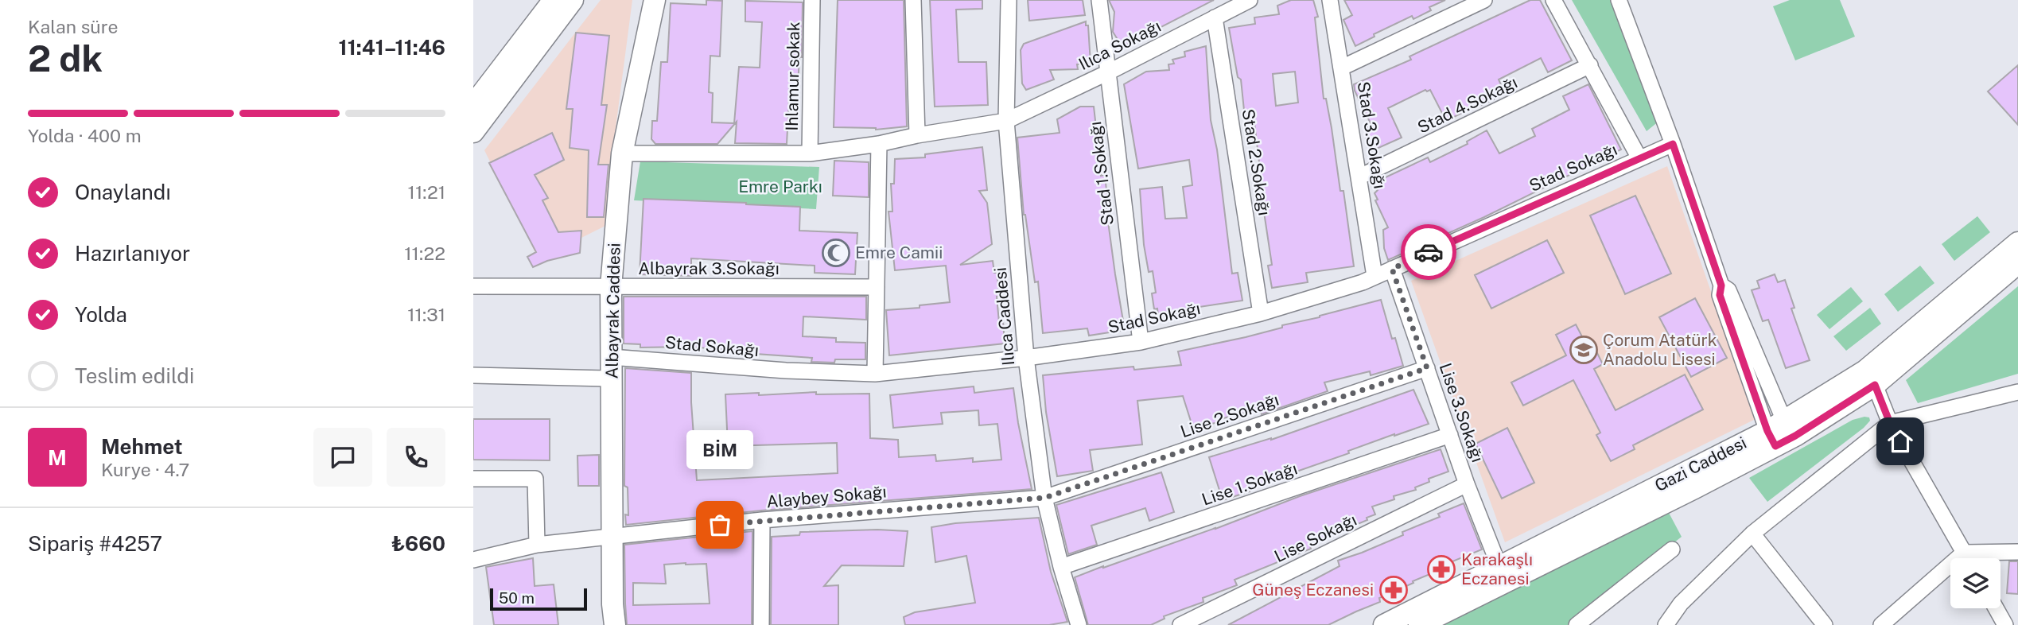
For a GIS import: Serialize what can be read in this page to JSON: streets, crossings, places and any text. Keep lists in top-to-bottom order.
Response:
{
  "streets": {
    "street": [
      "Ilıca Sokağı",
      "Ihlamur sokak",
      "Stad 4.Sokağı",
      "Stad 3.Sokağı",
      "Stad 2.Sokağı",
      "Stad Sokağı",
      "Stad 1.Sokağı",
      "Albayrak 3.Sokağı",
      "Albayrak Caddesi",
      "Ilıca Caddesi",
      "Lise 3.Sokağı",
      "Lise 2.Sokağı",
      "Gazi Caddesi",
      "Lise 1.Sokağı",
      "Alaybey Sokağı",
      "Lise Sokağı"
    ]
  },
  "crossings": [
    ["Ilıca Sokağı", "Ihlamur sokak"],
    ["Ilıca Sokağı", "Stad 2.Sokağı"],
    ["Ilıca Sokağı", "Stad 1.Sokağı"],
    ["Ilıca Sokağı", "Albayrak Caddesi"],
    ["Ilıca Sokağı", "Ilıca Caddesi"],
    ["Stad 4.Sokağı", "Stad 3.Sokağı"],
    ["Stad 3.Sokağı", "Stad Sokağı"],
    ["Stad 2.Sokağı", "Stad Sokağı"],
    ["Stad Sokağı", "Stad 1.Sokağı"],
    ["Stad Sokağı", "Albayrak Caddesi"],
    ["Stad Sokağı", "Ilıca Caddesi"],
    ["Stad Sokağı", "Lise 3.Sokağı"],
    ["Albayrak 3.Sokağı", "Albayrak Caddesi"],
    ["Albayrak Caddesi", "Alaybey Sokağı"],
    ["Ilıca Caddesi", "Lise 2.Sokağı"],
    ["Ilıca Caddesi", "Lise 1.Sokağı"],
    ["Ilıca Caddesi", "Alaybey Sokağı"],
    ["Lise 3.Sokağı", "Lise 2.Sokağı"],
    ["Lise 3.Sokağı", "Gazi Caddesi"],
    ["Lise 3.Sokağı", "Lise 1.Sokağı"],
    ["Lise 3.Sokağı", "Lise Sokağı"],
    ["Lise 2.Sokağı", "Alaybey Sokağı"]
  ],
  "parks": ["Emre Parkı"],
  "places": {
    "mosque": ["Emre Camii"],
    "school or university": ["Çorum Atatürk Anadolu Lisesi"],
    "other": ["BİM"],
    "pharmacy": ["Karakaşlı Eczanesi", "Güneş Eczanesi"]
  },
  "scale_bar": "50 m",
  "page": {
    "heading": ["2 dk", "Kalan süre", "11:41–11:46"],
    "panel": [
      "Mehmet",
      "Kurye · 4.7",
      "Sipariş #4257",
      "₺660"
    ],
    "bar": "Yolda · 400 m",
    "list": [
      ["Onaylandı", "11:21"],
      ["Hazırlanıyor", "11:22"],
      ["Yolda", "11:31"],
      "Teslim edildi"
    ],
    "round": "M",
    "bubble": "BİM",
    "scale": "50 m"
  }
}
